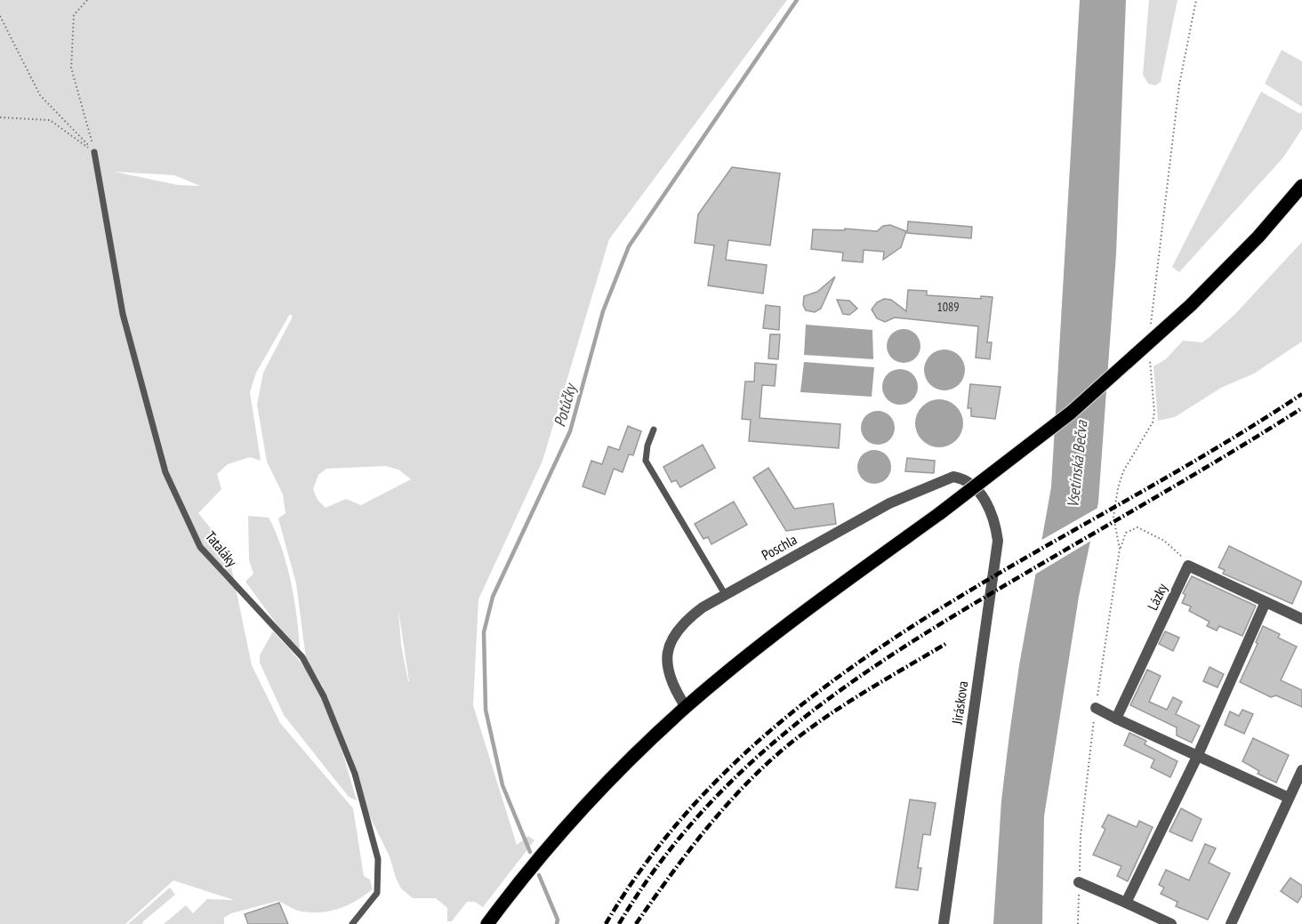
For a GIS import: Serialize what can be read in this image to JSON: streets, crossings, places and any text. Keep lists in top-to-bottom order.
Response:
{
  "streets": {
    "street": ["Poschla", "Lázky", "Jiráskova"],
    "lane": ["Tataláky"]
  },
  "crossings": [
    ["Poschla", "Jiráskova"]
  ],
  "water": ["Potůčky", "Vsetínská Bečva"],
  "house_numbers": ["1089"]
}
